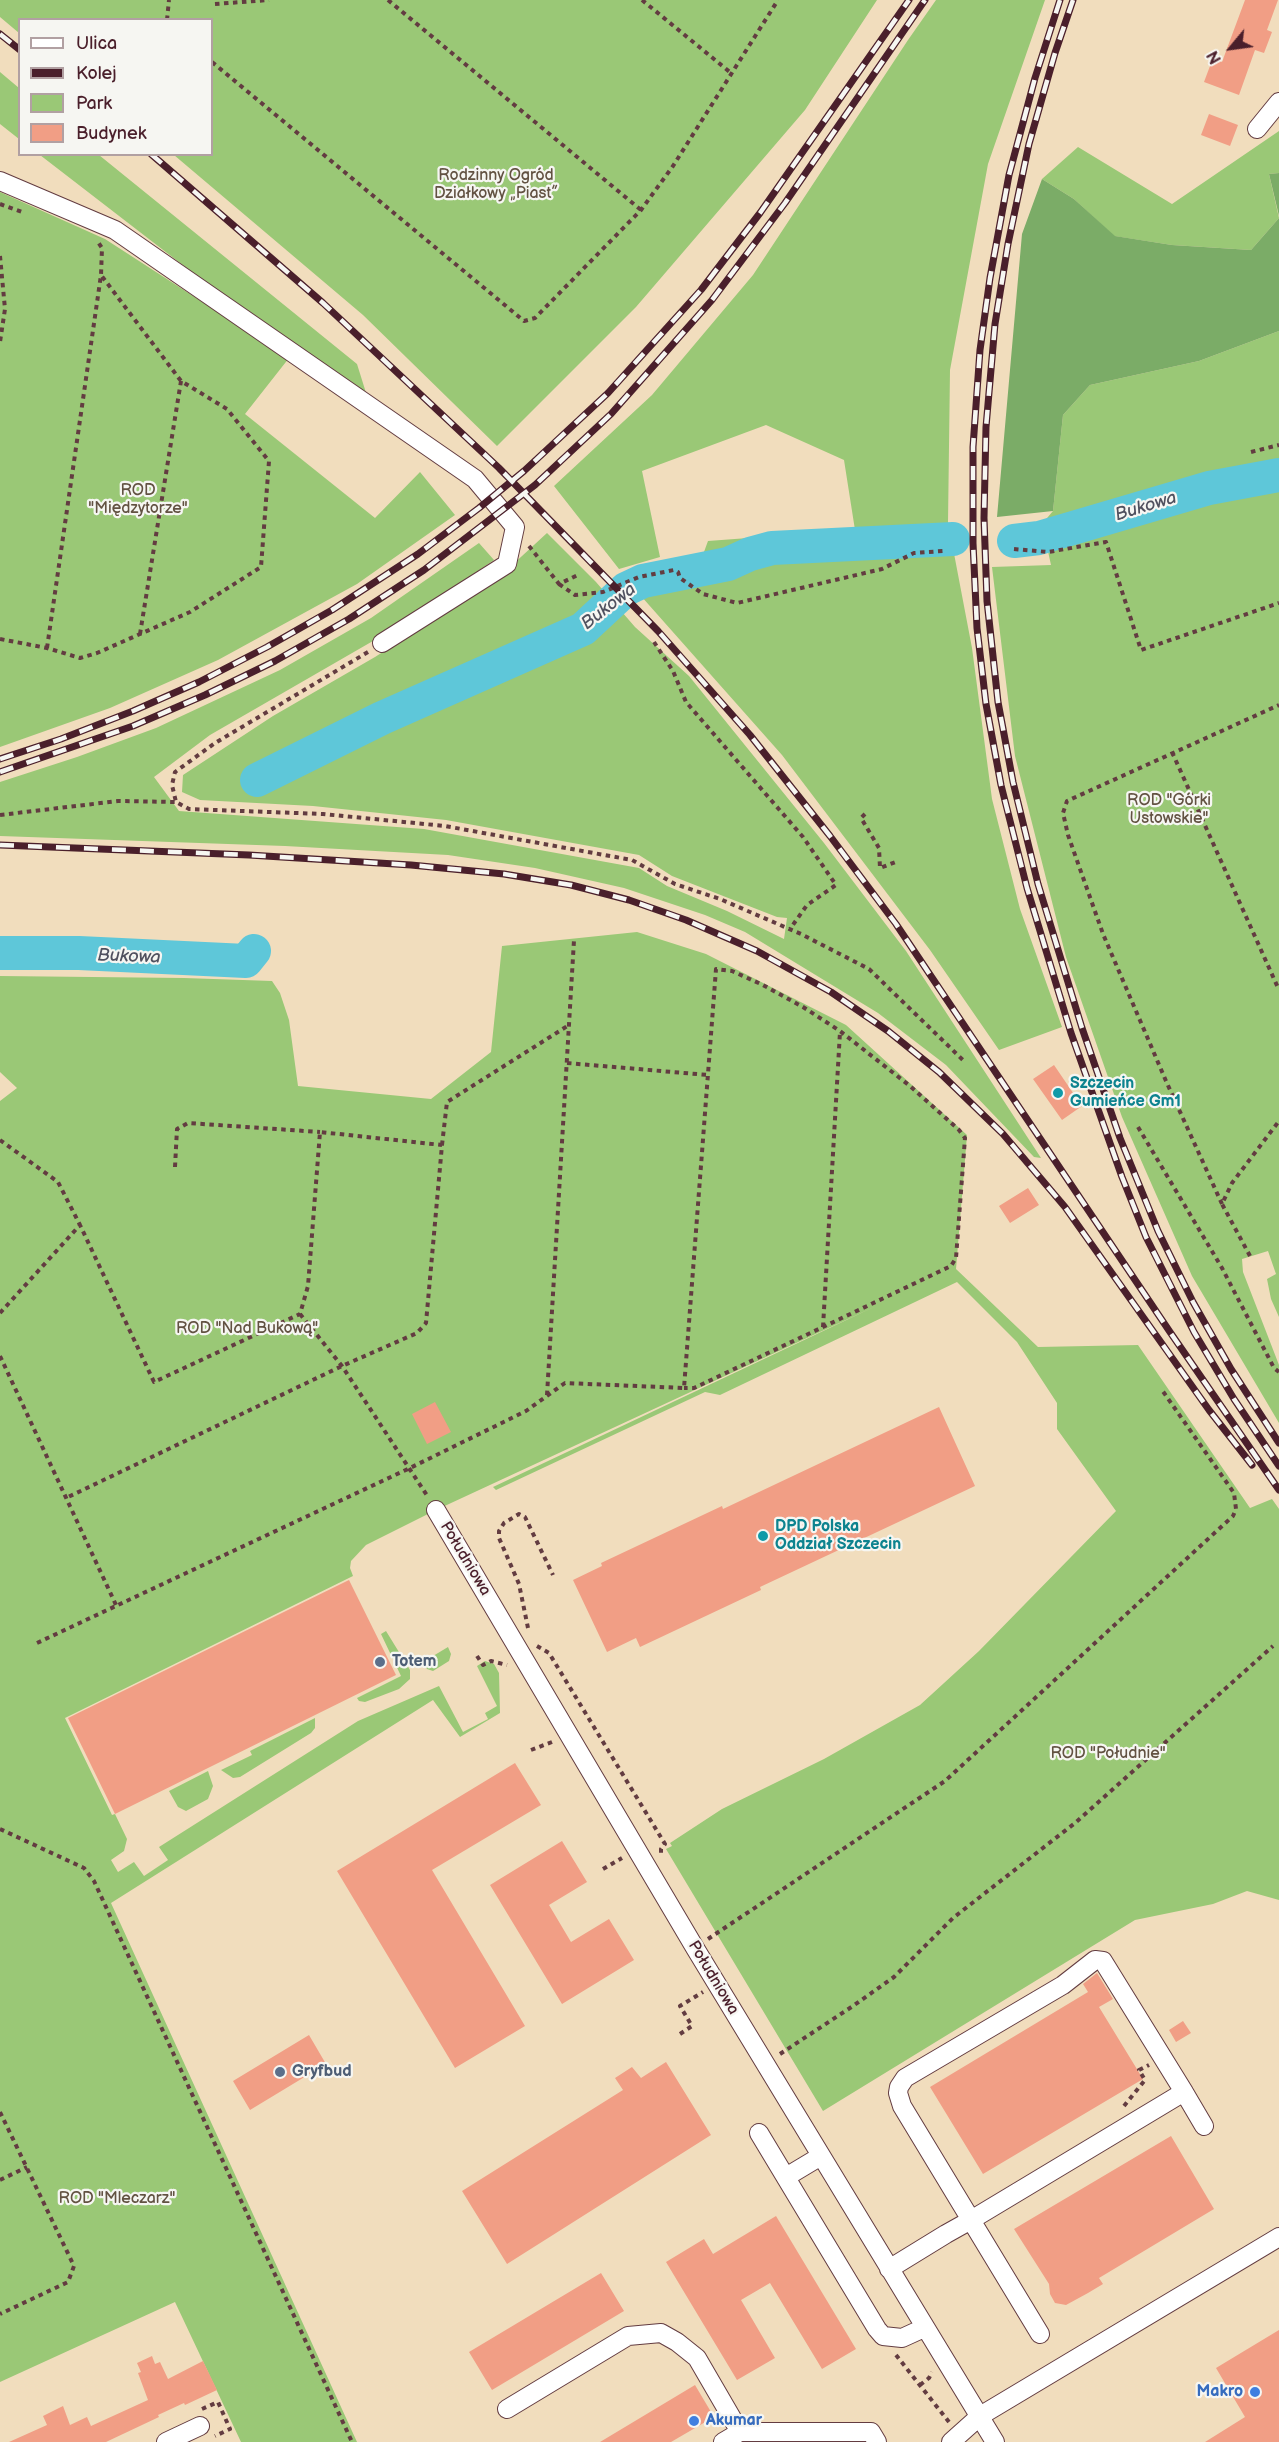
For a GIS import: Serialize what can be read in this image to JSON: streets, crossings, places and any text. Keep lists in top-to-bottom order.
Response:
{
  "streets": {
    "street": ["Południowa"]
  },
  "water": ["Bukowa"],
  "parks": [
    "Rodzinny Ogród Działkowy „Piast”",
    "ROD \"Międzytorze\"",
    "ROD \"Górki Ustowskie\"",
    "ROD \"Nad Bukową\"",
    "ROD \"Południe\"",
    "ROD \"Mleczarz\""
  ],
  "places": [
    "Szczecin Gumieńce Gm1",
    "DPD Polska Oddział Szczecin",
    "Totem",
    "Gryfbud",
    "Makro",
    "Akumar"
  ],
  "legend": [
    "Ulica",
    "Kolej",
    "Park",
    "Budynek"
  ],
  "north": "bottom left"
}
